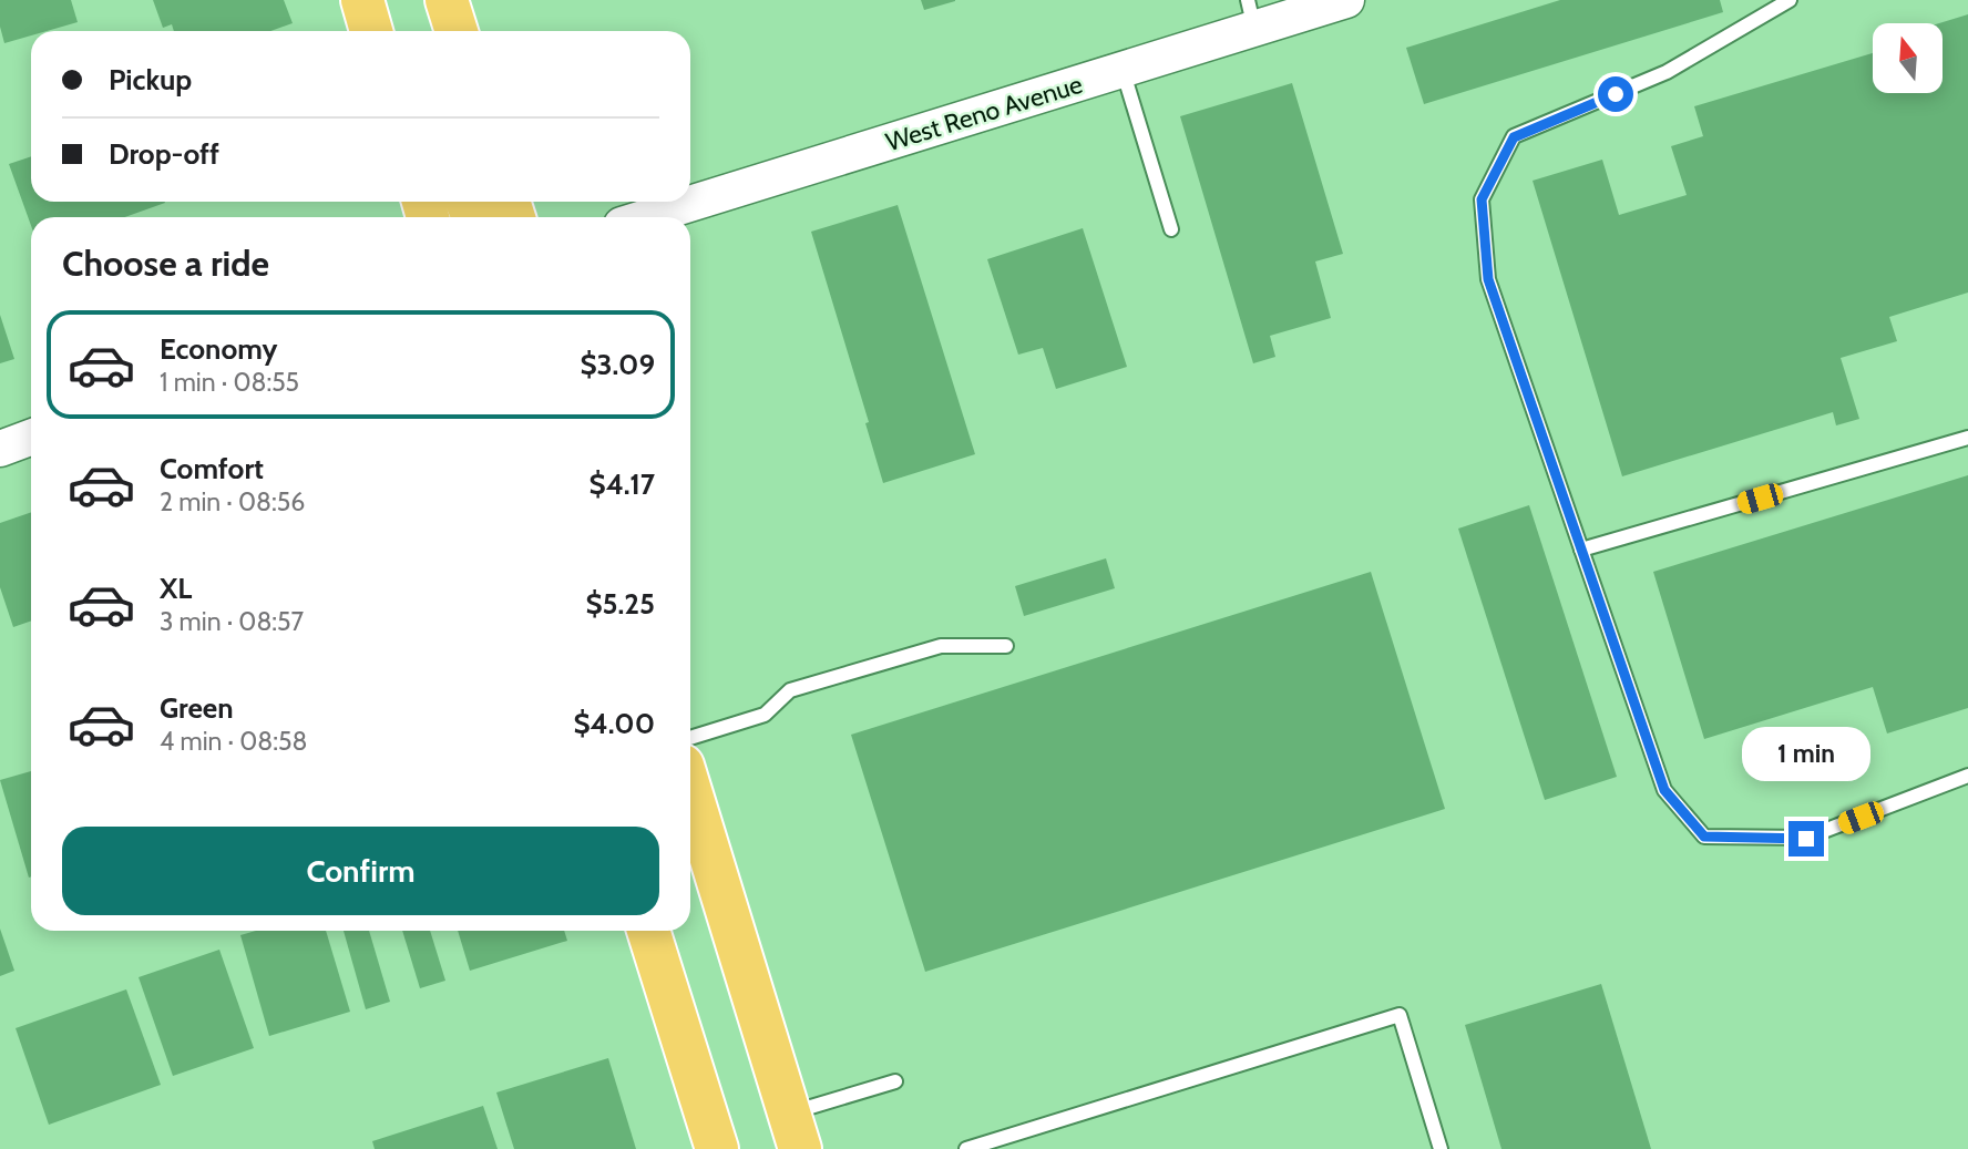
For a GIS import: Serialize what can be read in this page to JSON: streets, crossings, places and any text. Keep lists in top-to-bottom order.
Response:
{
  "streets": {
    "street": ["West Reno Avenue"]
  },
  "north": "top",
  "page": {
    "banner": ["Pickup", "Drop-off"],
    "heading": "Choose a ride",
    "list": [
      {
        "name": "Economy",
        "note": "1 min · 08:55",
        "value": "$3.09"
      },
      {
        "name": "Comfort",
        "note": "2 min · 08:56",
        "value": "$4.17"
      },
      {
        "name": "XL",
        "note": "3 min · 08:57",
        "value": "$5.25"
      },
      {
        "name": "Green",
        "note": "4 min · 08:58",
        "value": "$4.00"
      }
    ],
    "bubble": "1 min",
    "buttons": "Confirm"
  }
}
